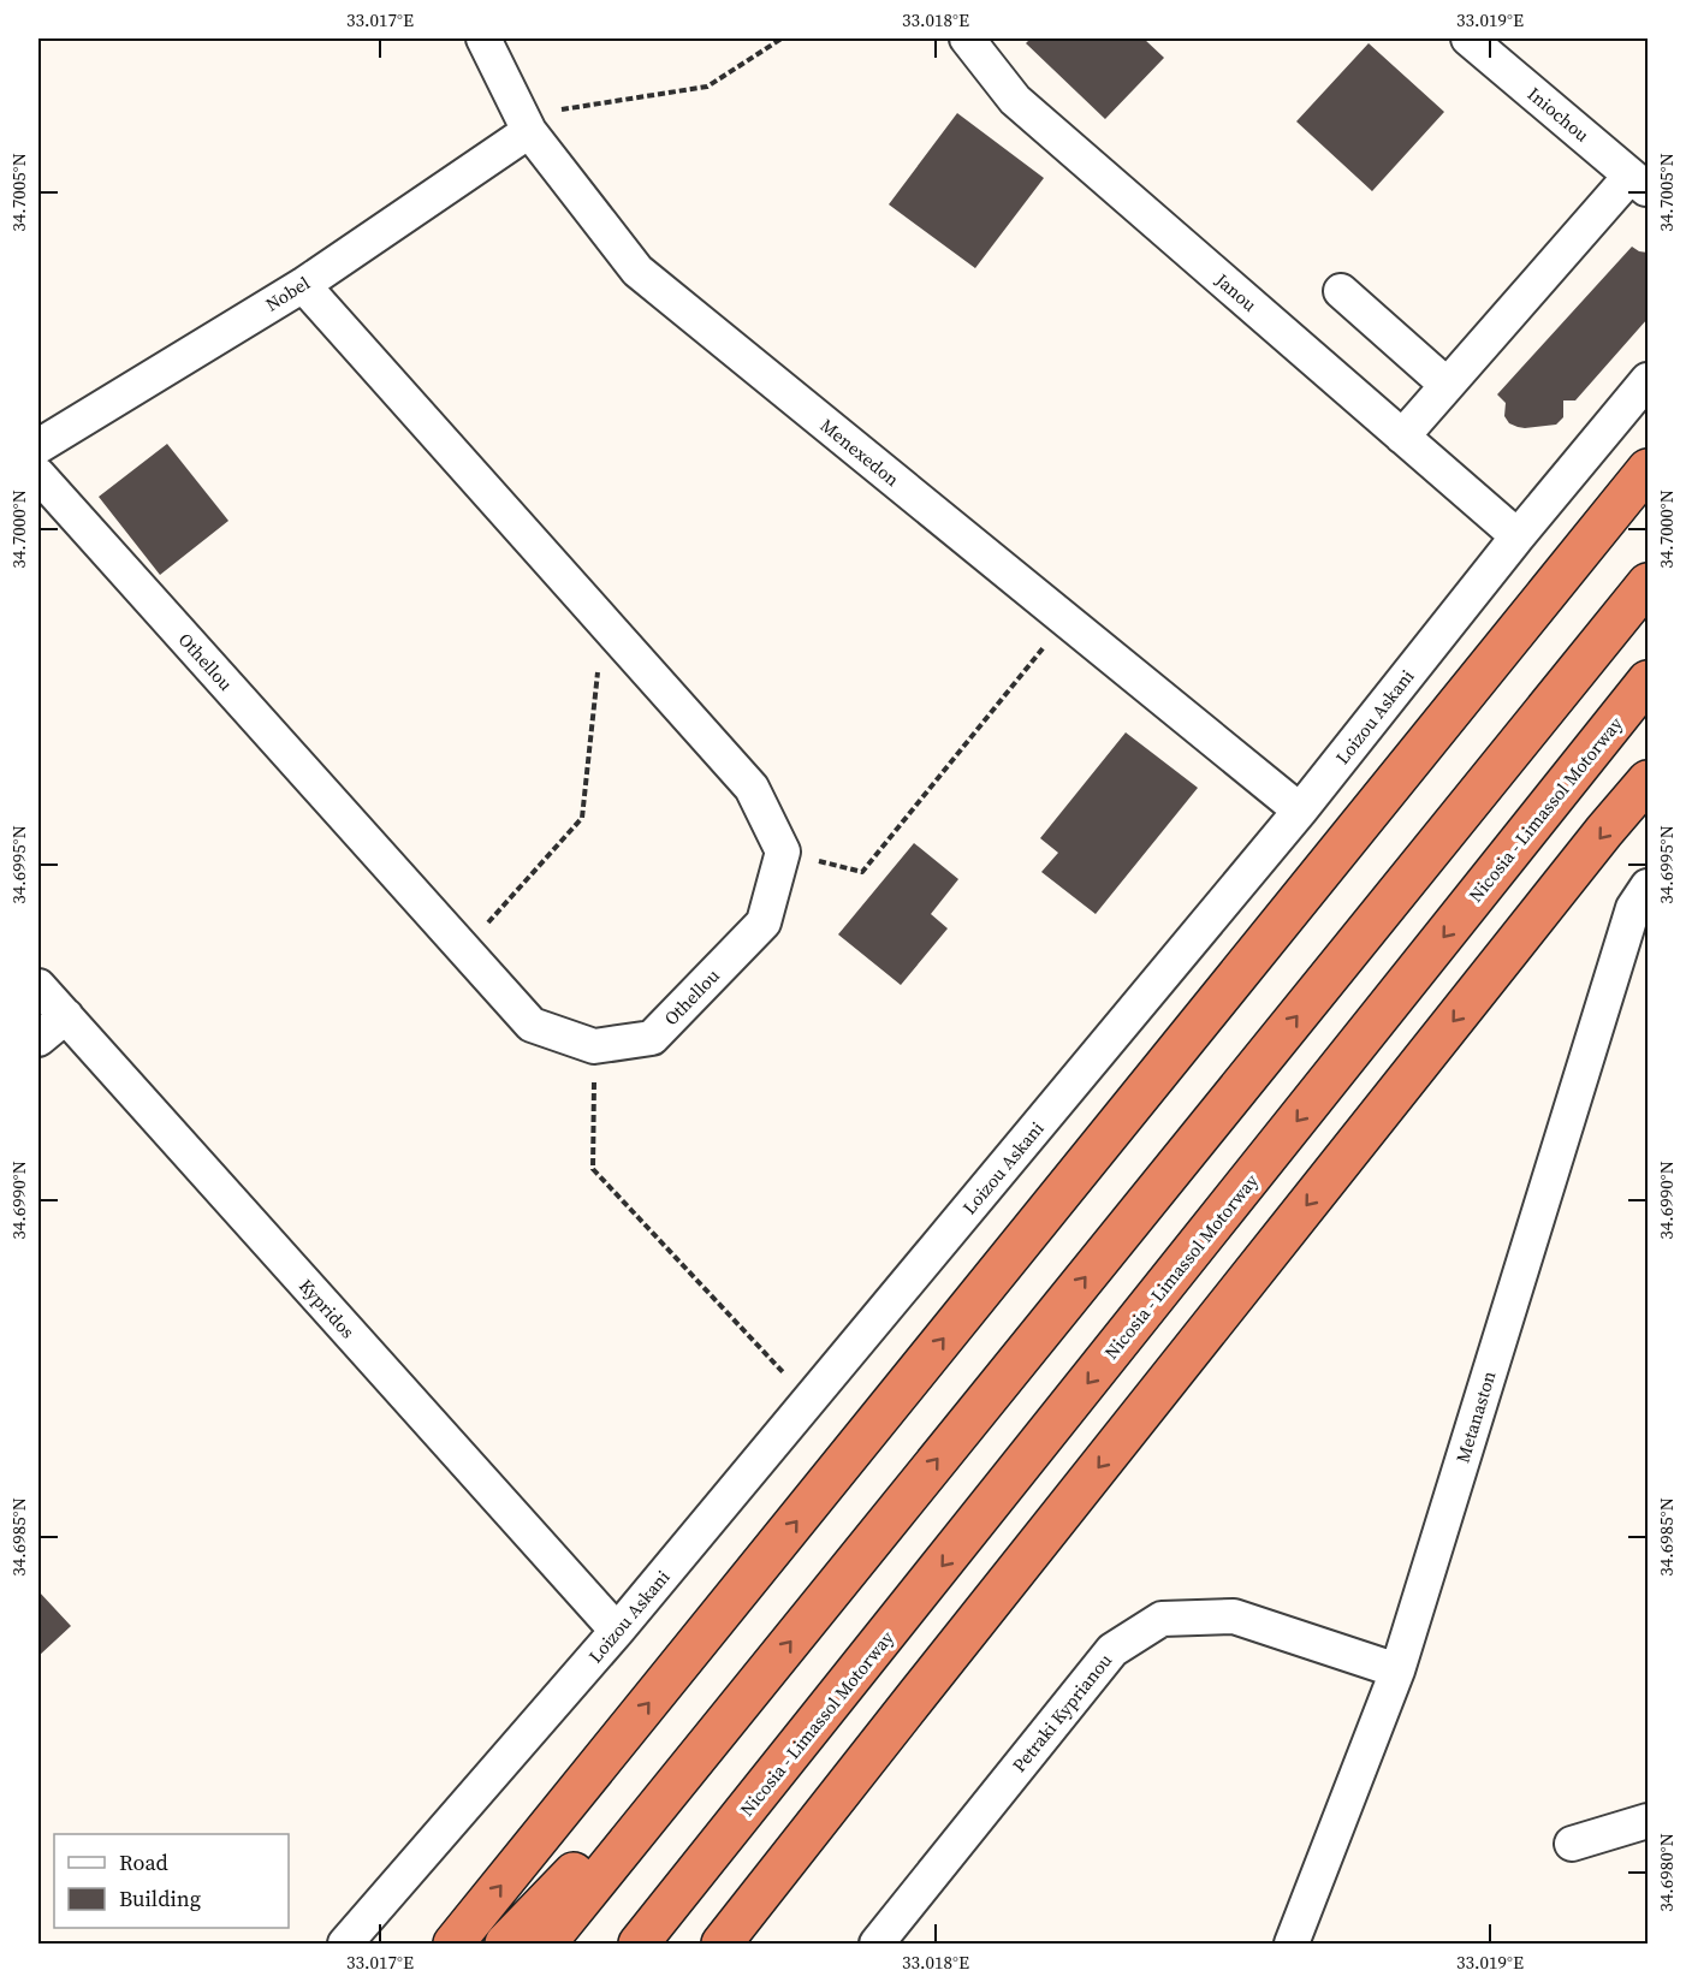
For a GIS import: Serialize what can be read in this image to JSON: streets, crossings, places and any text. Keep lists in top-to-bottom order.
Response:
{
  "streets": {
    "highway": ["Nicosia - Limassol Motorway"],
    "street": [
      "Iniochou",
      "Janou",
      "Nobel",
      "Menexedon",
      "Othellou",
      "Loizou Askani",
      "Kypridos",
      "Metanaston",
      "Petraki Kyprianou"
    ]
  },
  "crossings": [
    ["Janou", "Loizou Askani"],
    ["Nobel", "Menexedon"],
    ["Menexedon", "Loizou Askani"],
    ["Loizou Askani", "Kypridos"],
    ["Metanaston", "Petraki Kyprianou"]
  ],
  "legend": ["Road", "Building"],
  "coordinates": [
    "33.017°E",
    "33.018°E",
    "33.019°E",
    "34.7005°N",
    "34.7000°N",
    "34.6995°N",
    "34.6990°N",
    "34.6985°N",
    "34.6980°N"
  ]
}
